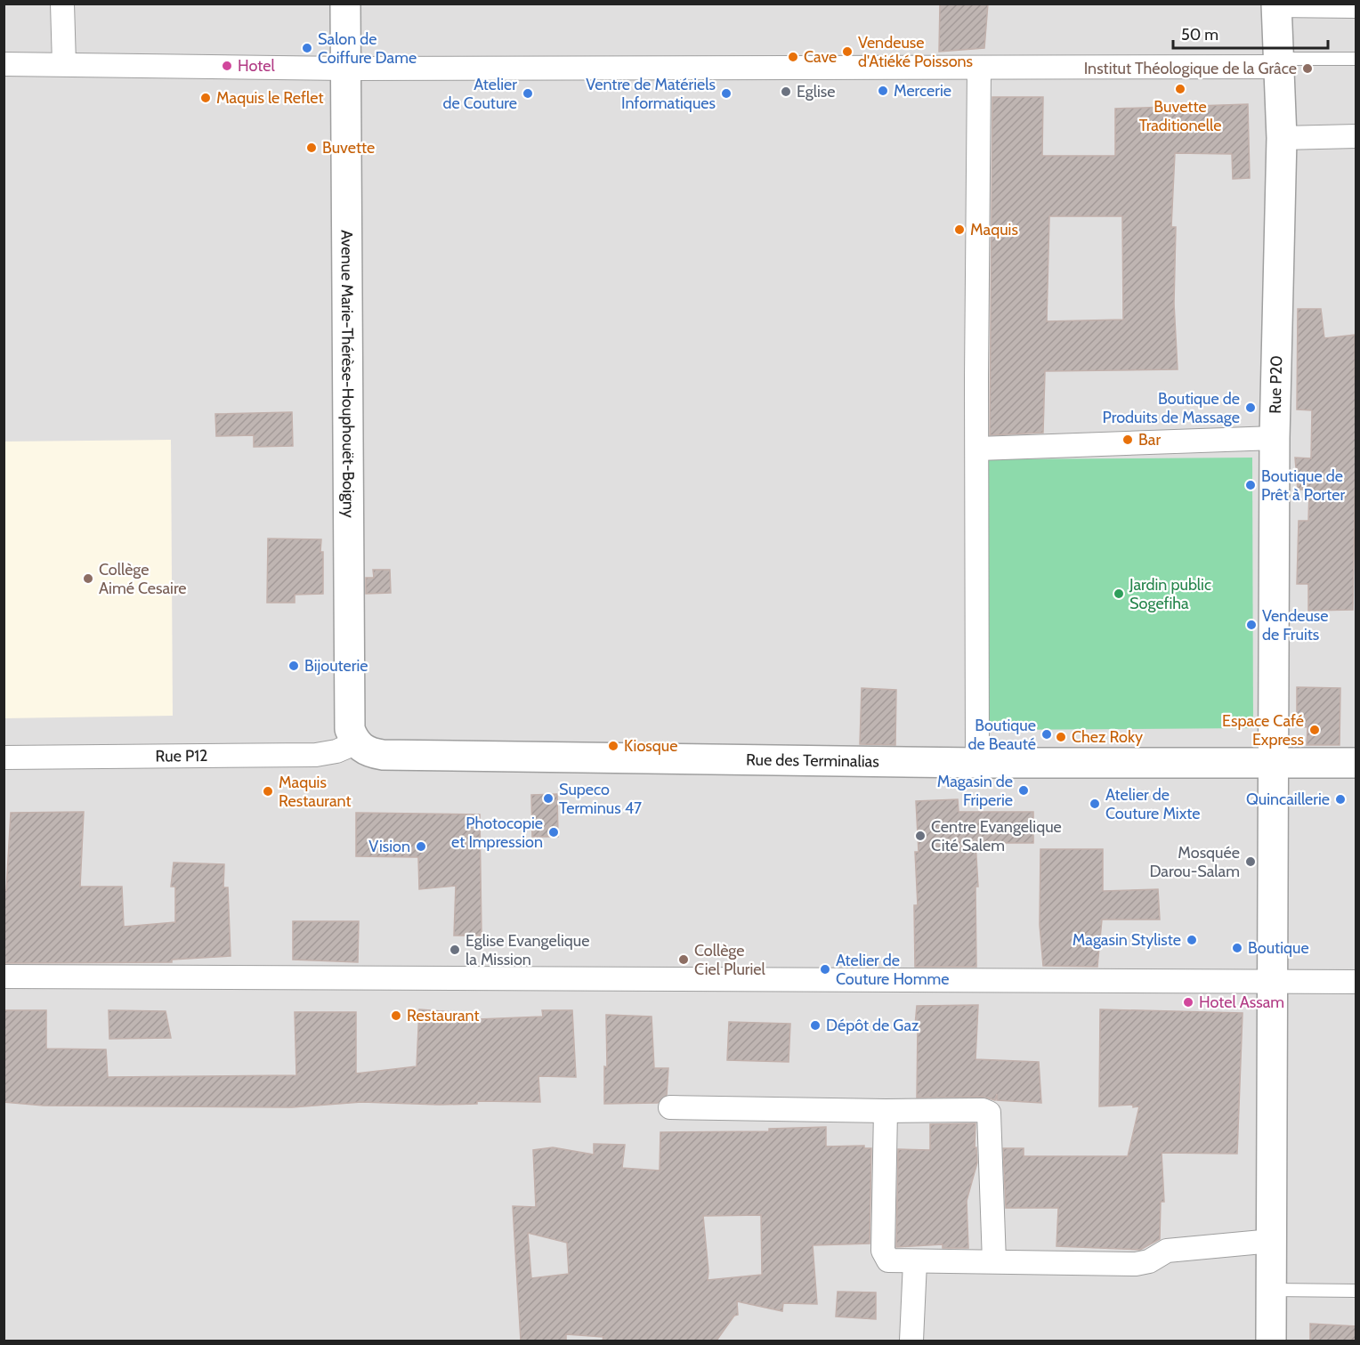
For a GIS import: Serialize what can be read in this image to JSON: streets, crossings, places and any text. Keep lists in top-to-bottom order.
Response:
{
  "streets": {
    "street": [
      "Avenue Marie-Thérèse-Houphouët-Boigny",
      "Rue P20",
      "Rue P12",
      "Rue des Terminalias"
    ]
  },
  "crossings": [
    ["Avenue Marie-Thérèse-Houphouët-Boigny", "Rue P12"],
    ["Avenue Marie-Thérèse-Houphouët-Boigny", "Rue des Terminalias"],
    ["Rue P20", "Rue des Terminalias"],
    ["Rue P12", "Rue des Terminalias"]
  ],
  "places": [
    "Salon de Coiffure Dame",
    "Vendeuse d'Atiéké Poissons",
    "Cave",
    "Hotel",
    "Institut Théologique de la Grâce",
    "Buvette Traditionelle",
    "Mercerie",
    "Eglise",
    "Atelier de Couture",
    "Ventre de Matériels Informatiques",
    "Maquis le Reflet",
    "Buvette",
    "Maquis",
    "Boutique de Produits de Massage",
    "Bar",
    "Boutique de Prêt à Porter",
    "Collège Aimé Cesaire",
    "Jardin public Sogefiha",
    "Vendeuse de Fruits",
    "Bijouterie",
    "Espace Café Express",
    "Boutique de Beauté",
    "Chez Roky",
    "Kiosque",
    "Magasin de Friperie",
    "Maquis Restaurant",
    "Supeco Terminus 47",
    "Quincaillerie",
    "Atelier de Couture Mixte",
    "Photocopie et Impression",
    "Centre Evangelique Cité Salem",
    "Vision",
    "Mosquée Darou-Salam",
    "Magasin Styliste",
    "Boutique",
    "Eglise Evangelique la Mission",
    "Collège Ciel Pluriel",
    "Atelier de Couture Homme",
    "Hotel Assam",
    "Restaurant",
    "Dépôt de Gaz"
  ],
  "scale_bar": "50 m"
}
